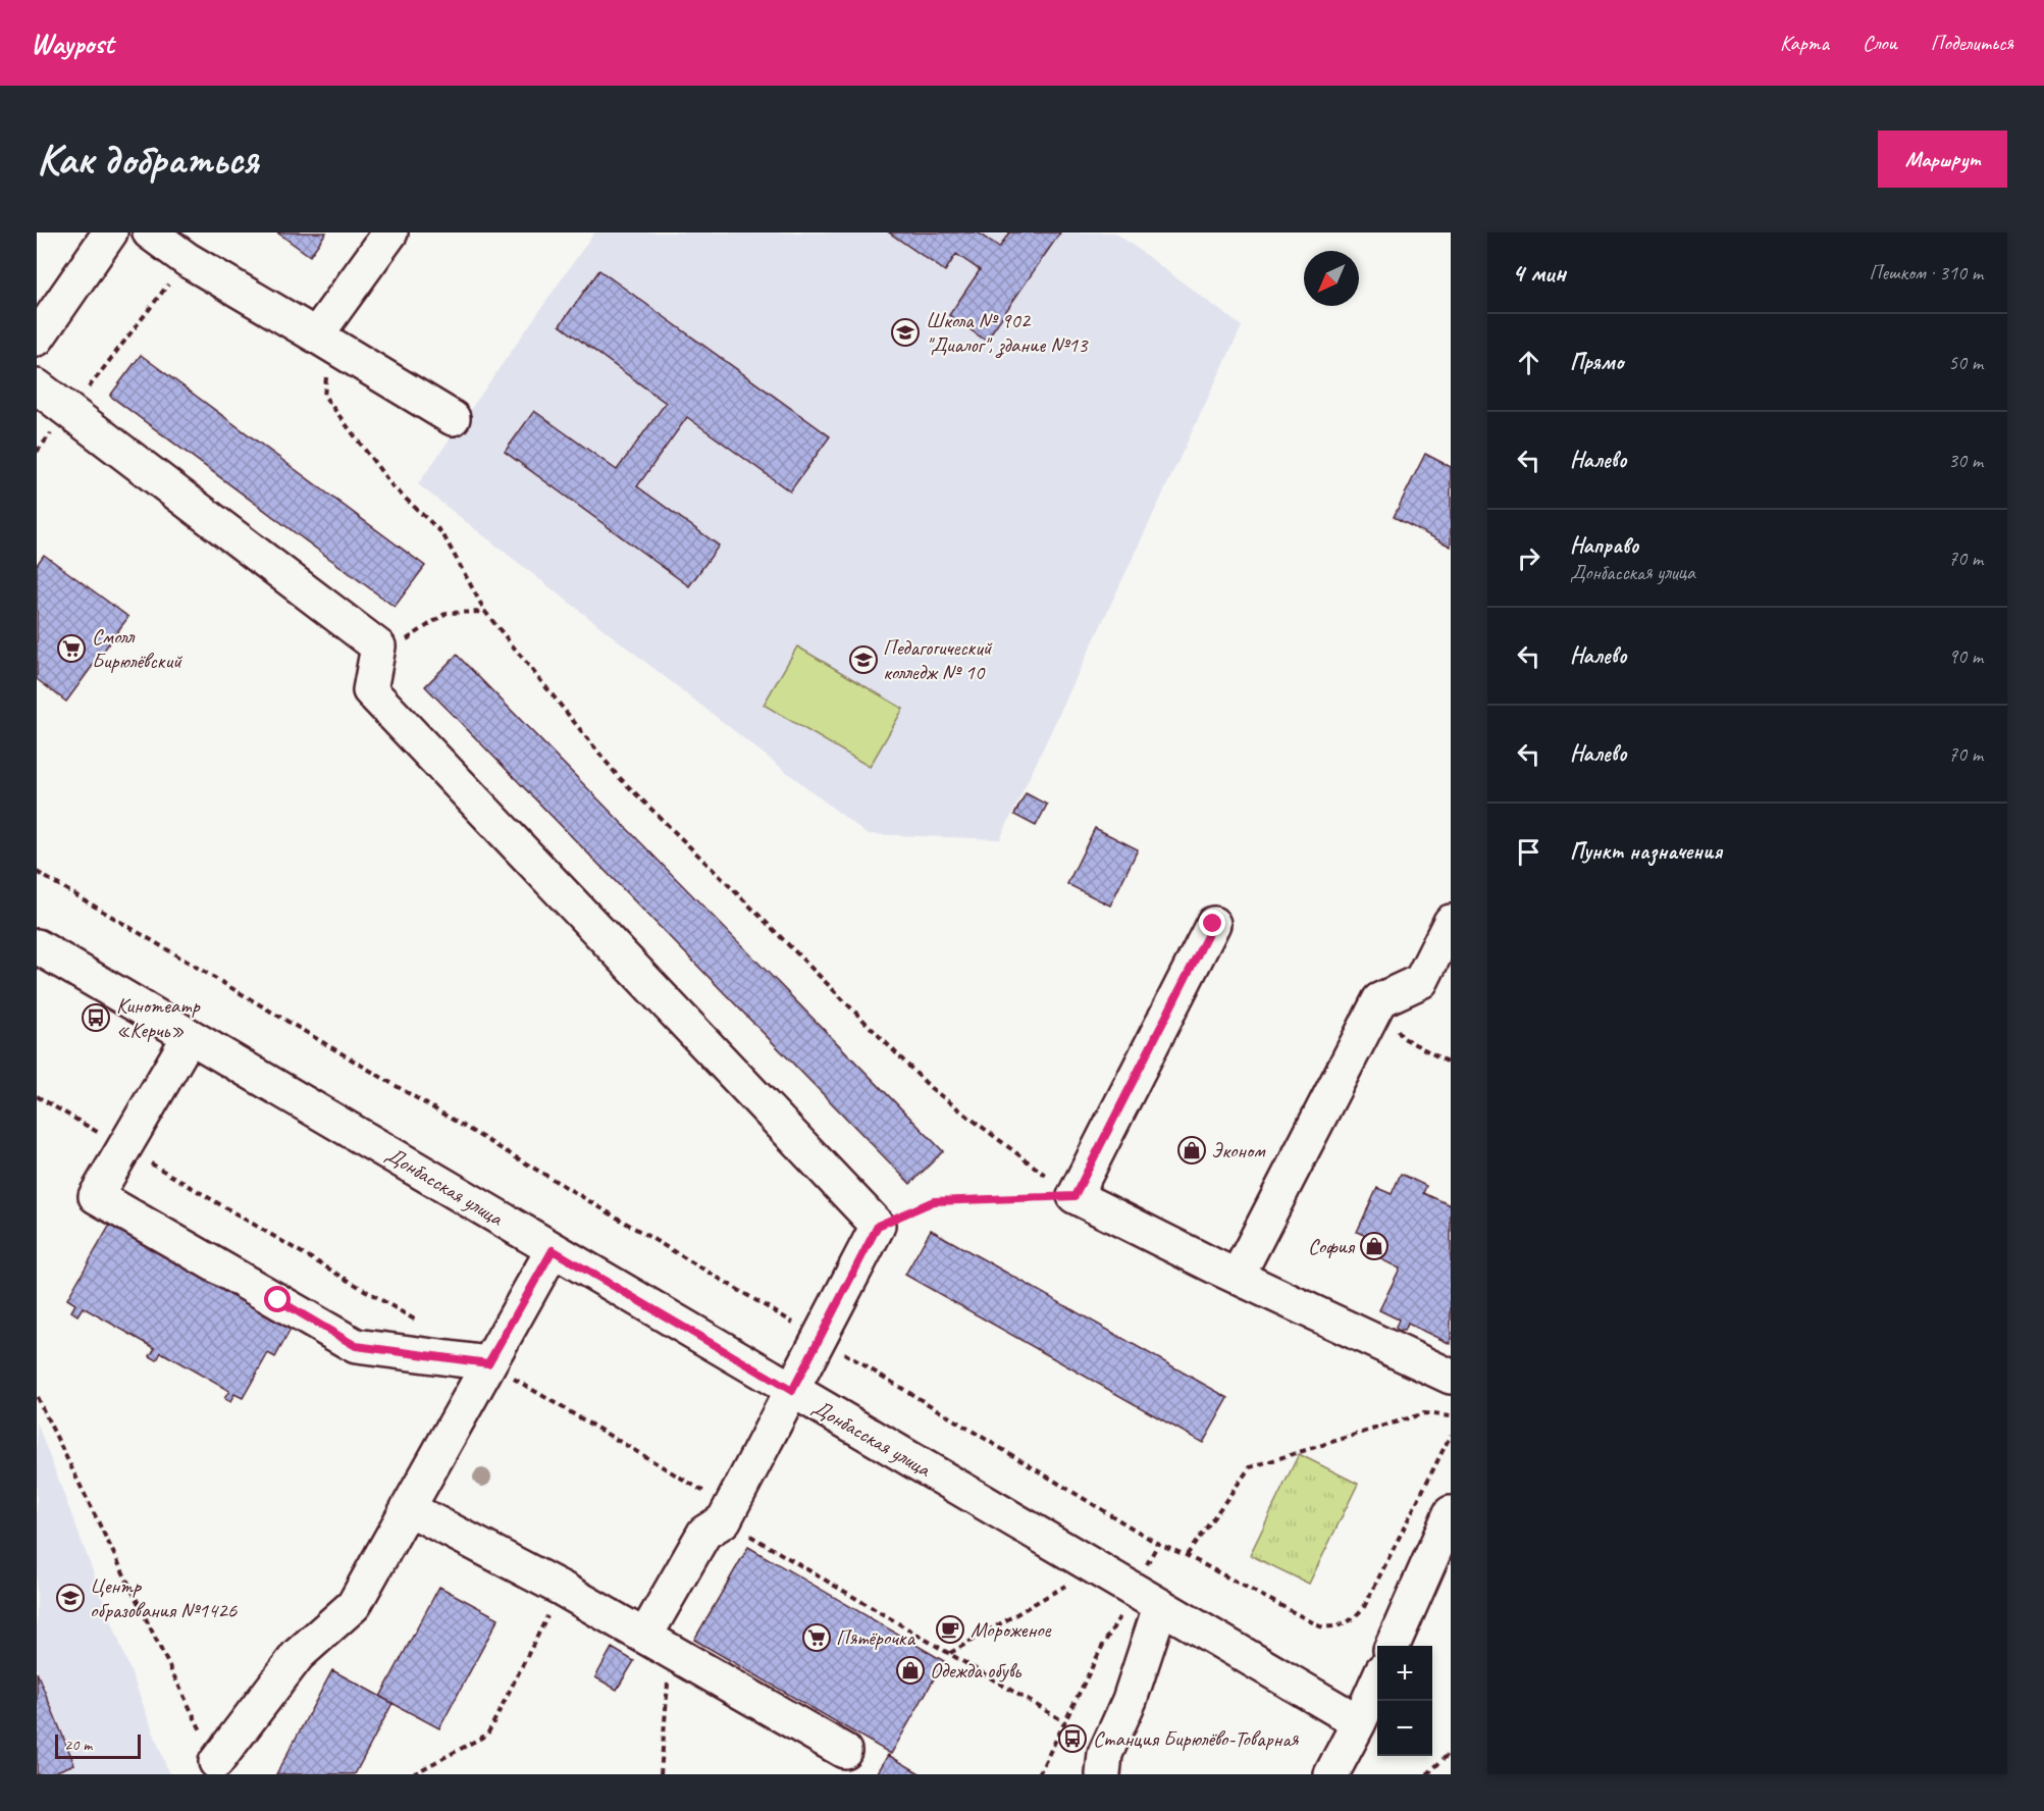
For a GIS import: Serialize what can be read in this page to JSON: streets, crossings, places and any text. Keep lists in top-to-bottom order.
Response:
{
  "streets": {
    "street": ["Донбасская улица"]
  },
  "places": {
    "school or university": ["Школа № 902 \"Диалог\", здание №13", "Педагогический колледж № 10", "Центр образования №1426"],
    "supermarket": ["Смолл Бирюлёвский", "Пятёрочка"],
    "bus stop": ["Кинотеатр «Керчь»", "Станция Бирюлёво-Товарная"],
    "shop": ["Эконом", "София", "Одежда обувь"],
    "cafe": ["Мороженое"]
  },
  "scale_bar": "20 m",
  "north": "bottom left",
  "page": {
    "header": "Waypost",
    "nav": ["Карта", "Слои", "Поделиться"],
    "buttons": "Маршрут",
    "title": "Как добраться",
    "heading": ["4 мин", "Пешком · 310 m"],
    "list": [
      ["Прямо", "50 m"],
      ["Налево", "30 m"],
      ["Направо", "Донбасская улица", "70 m"],
      ["Налево", "90 m"],
      ["Налево", "70 m"],
      "Пункт назначения"
    ],
    "map_buttons": ["+", "−"],
    "scale": "20 m"
  }
}
